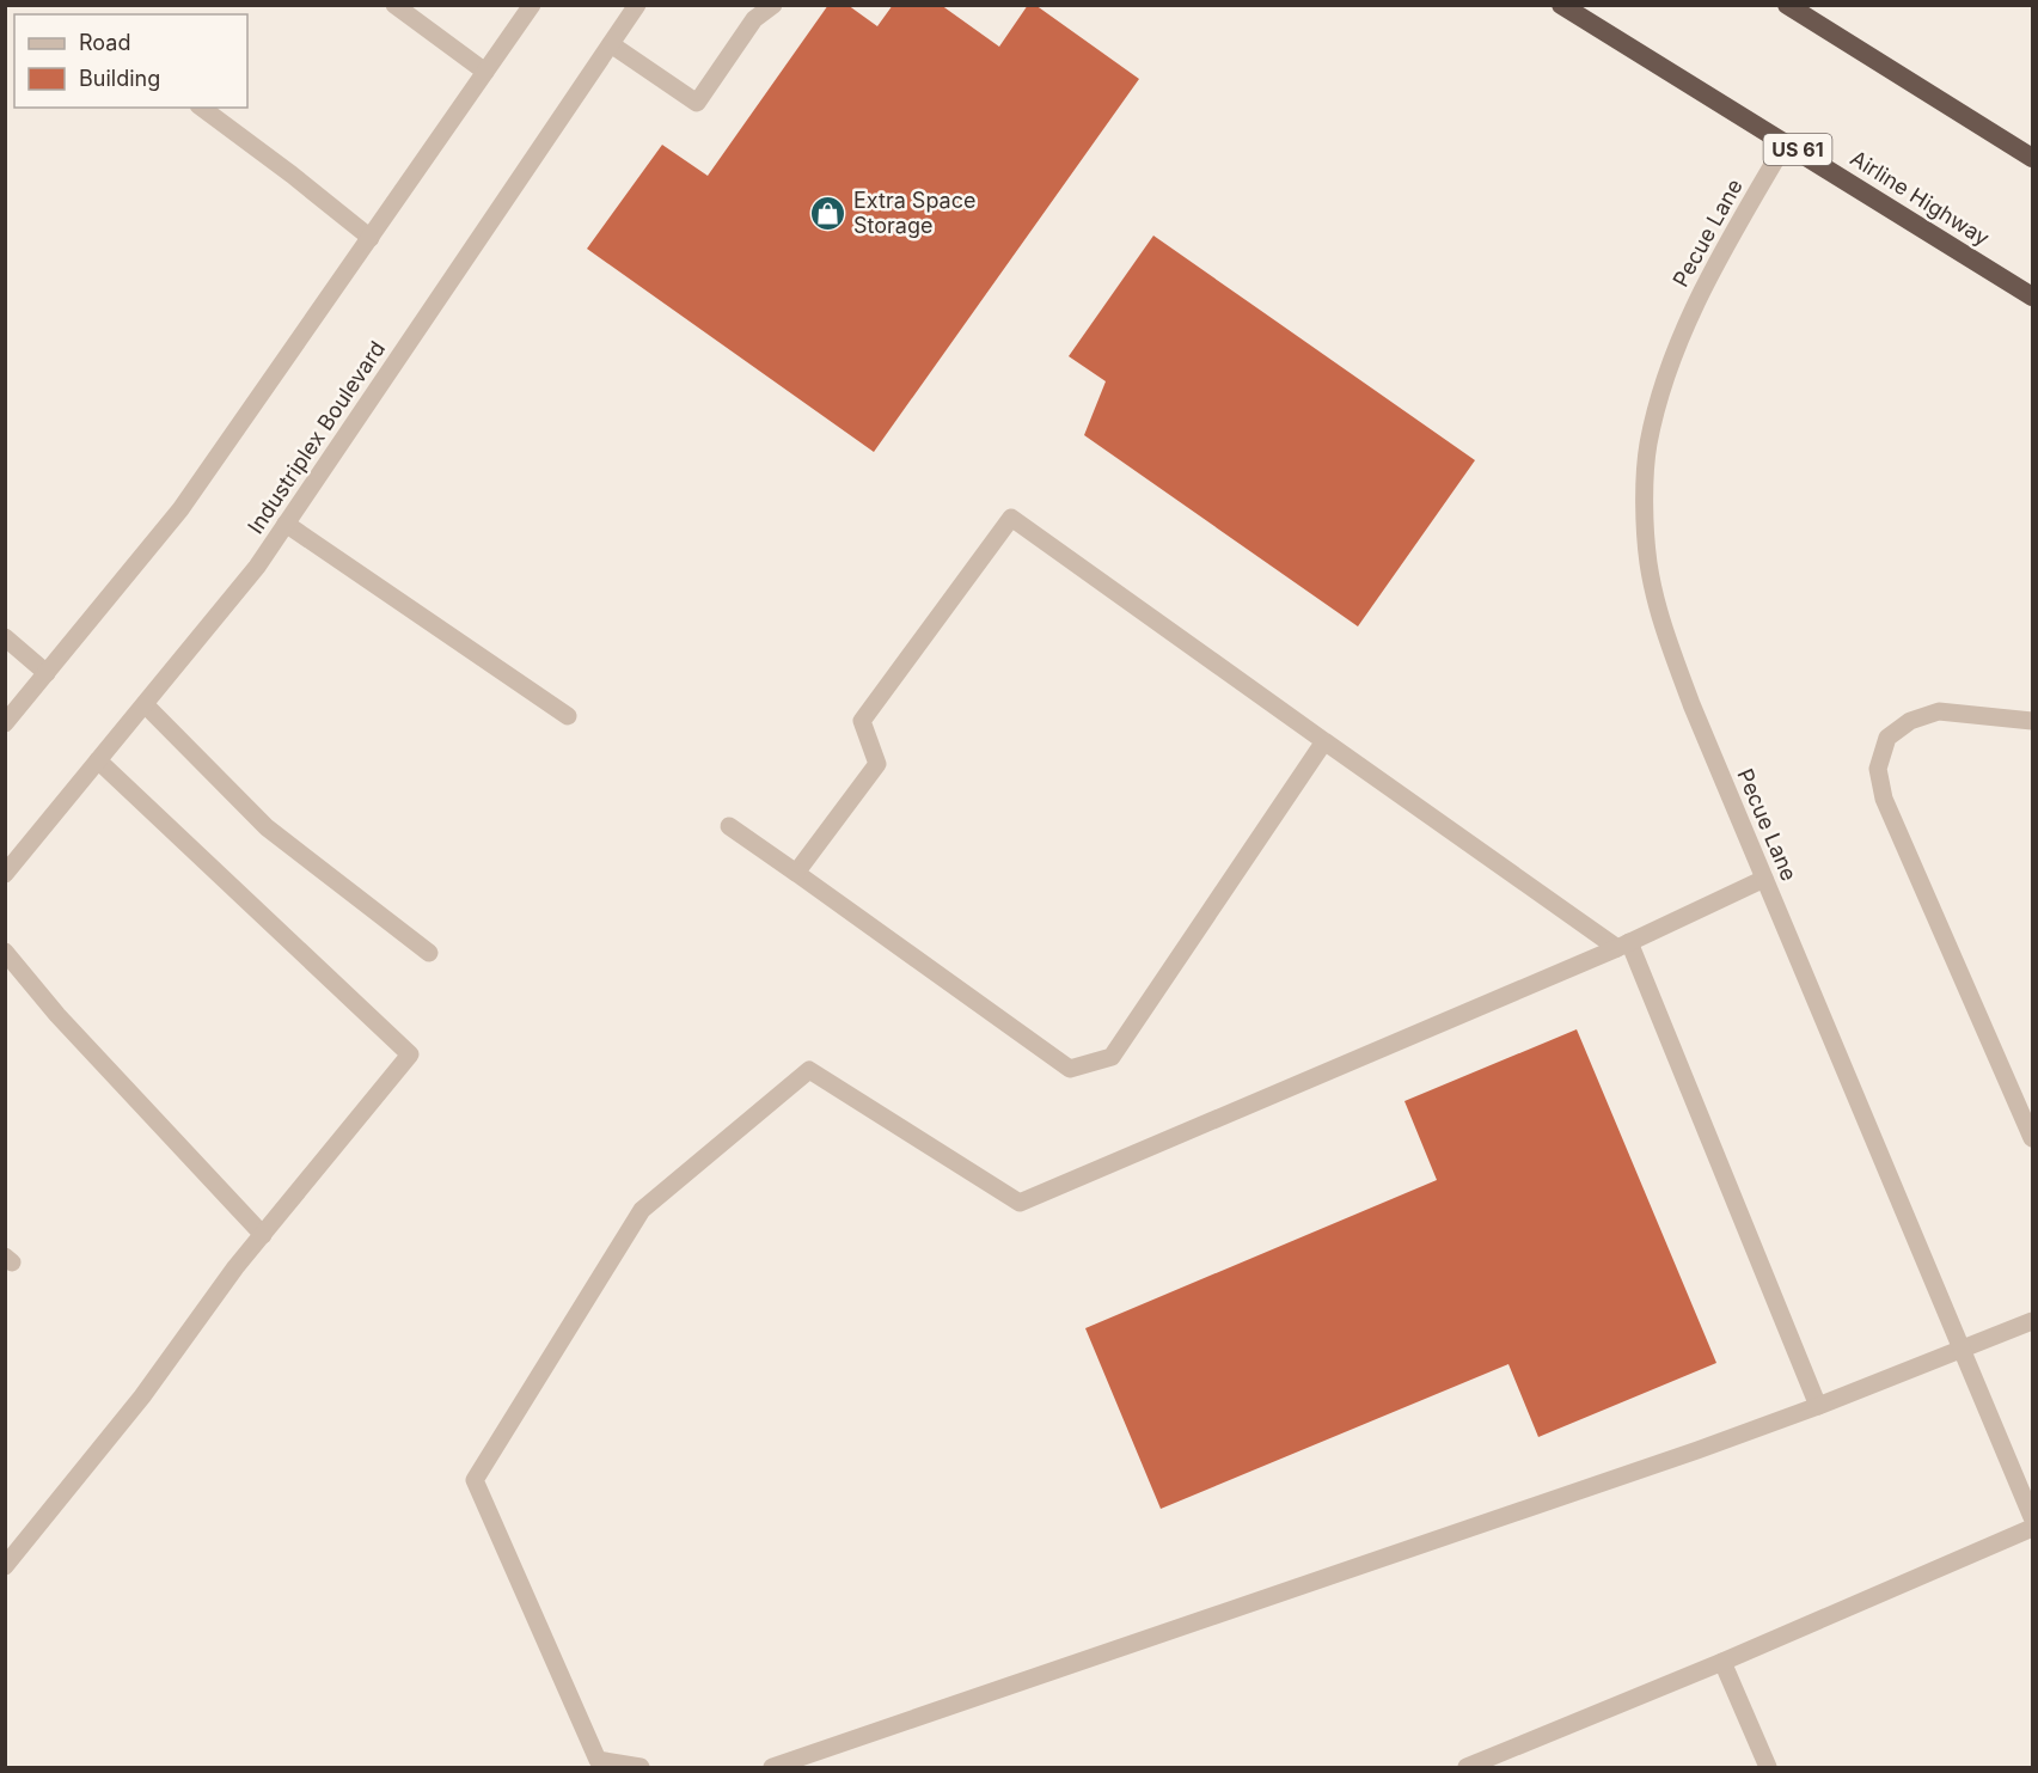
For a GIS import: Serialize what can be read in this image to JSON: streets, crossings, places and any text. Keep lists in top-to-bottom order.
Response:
{
  "streets": {
    "highway": ["US 61", "Airline Highway"],
    "street": ["Pecue Lane", "Industriplex Boulevard"]
  },
  "crossings": [
    ["Airline Highway", "Pecue Lane"]
  ],
  "places": {
    "shop": ["Extra Space Storage"]
  },
  "legend": ["Road", "Building"]
}
